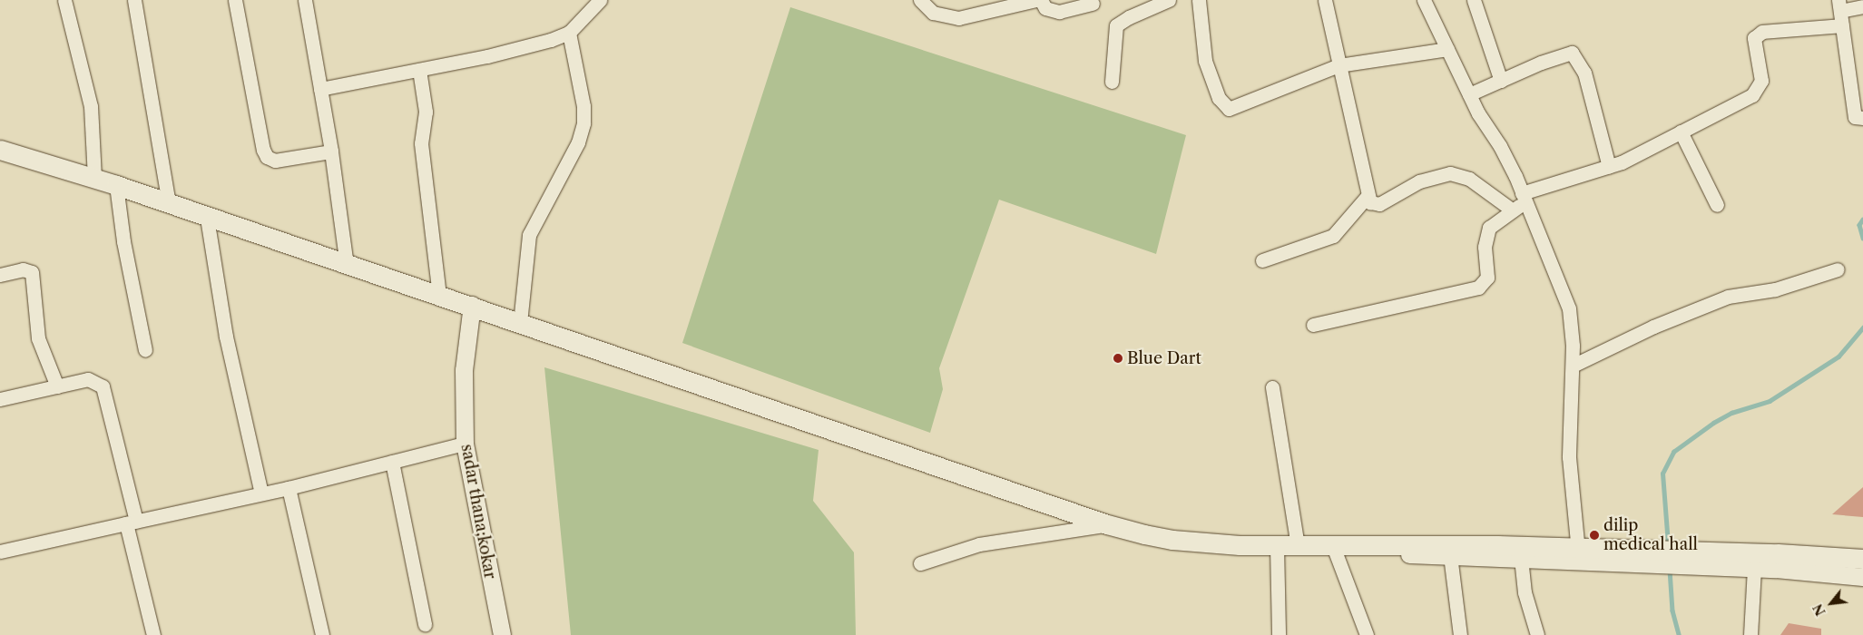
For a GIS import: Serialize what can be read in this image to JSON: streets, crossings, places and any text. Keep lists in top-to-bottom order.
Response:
{
  "streets": {
    "street": ["sadar thana;kokar"]
  },
  "places": ["Blue Dart", "dilip medical hall"],
  "north": "bottom left"
}
